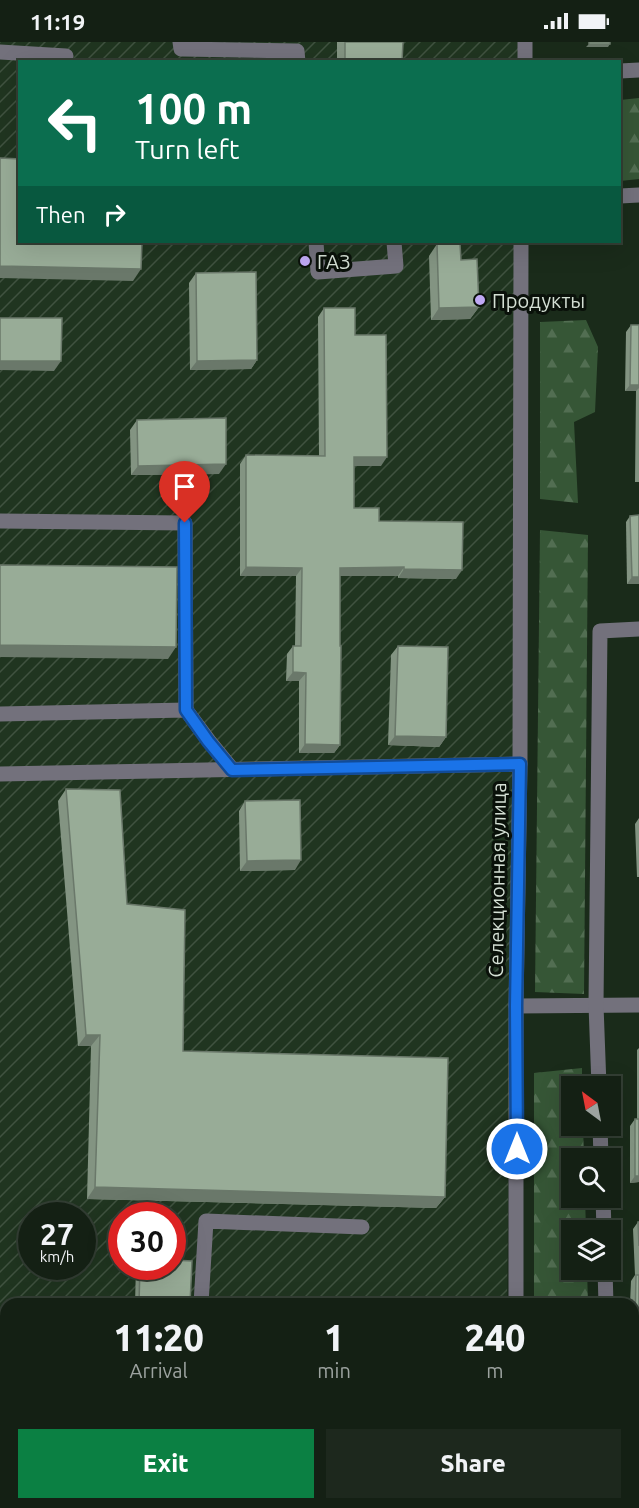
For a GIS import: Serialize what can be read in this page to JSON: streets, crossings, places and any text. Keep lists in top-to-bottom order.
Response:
{
  "streets": {
    "street": ["Селекционная улица"]
  },
  "places": ["ГАЗ", "Продукты"],
  "north": "top left",
  "page": {
    "status": "11:19",
    "turn": ["100 m", "Turn left"],
    "then": "Then",
    "speed": "27 km/h",
    "limit": "30",
    "eta": [
      "11:20",
      "Arrival",
      "1",
      "min",
      "240",
      "m"
    ],
    "buttons": ["Exit", "Share"]
  }
}
